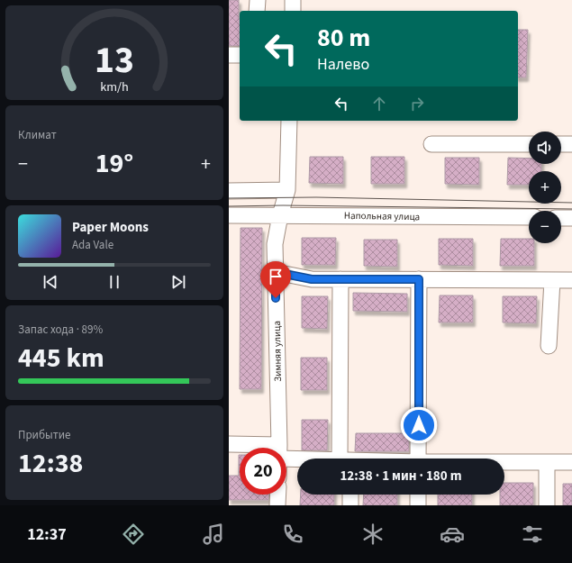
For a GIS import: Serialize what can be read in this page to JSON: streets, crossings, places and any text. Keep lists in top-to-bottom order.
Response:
{
  "streets": {
    "street": ["Напольная улица", "Зимняя улица"]
  },
  "crossings": [
    ["Напольная улица", "Зимняя улица"]
  ],
  "page": {
    "turn": ["80 m", "Налево"],
    "tile": [
      "Климат",
      ["Запас хода · 89%", "445 km"],
      ["Прибытие", "12:38"]
    ],
    "map_buttons": ["+", "−"],
    "heat": ["−", "19°", "+"],
    "song": ["Paper Moons", "Ada Vale"],
    "limit": "20",
    "trip": "12:38 · 1 мин · 180 m",
    "tabs": "12:37",
    "gauge": ["13", "km/h"]
  }
}
